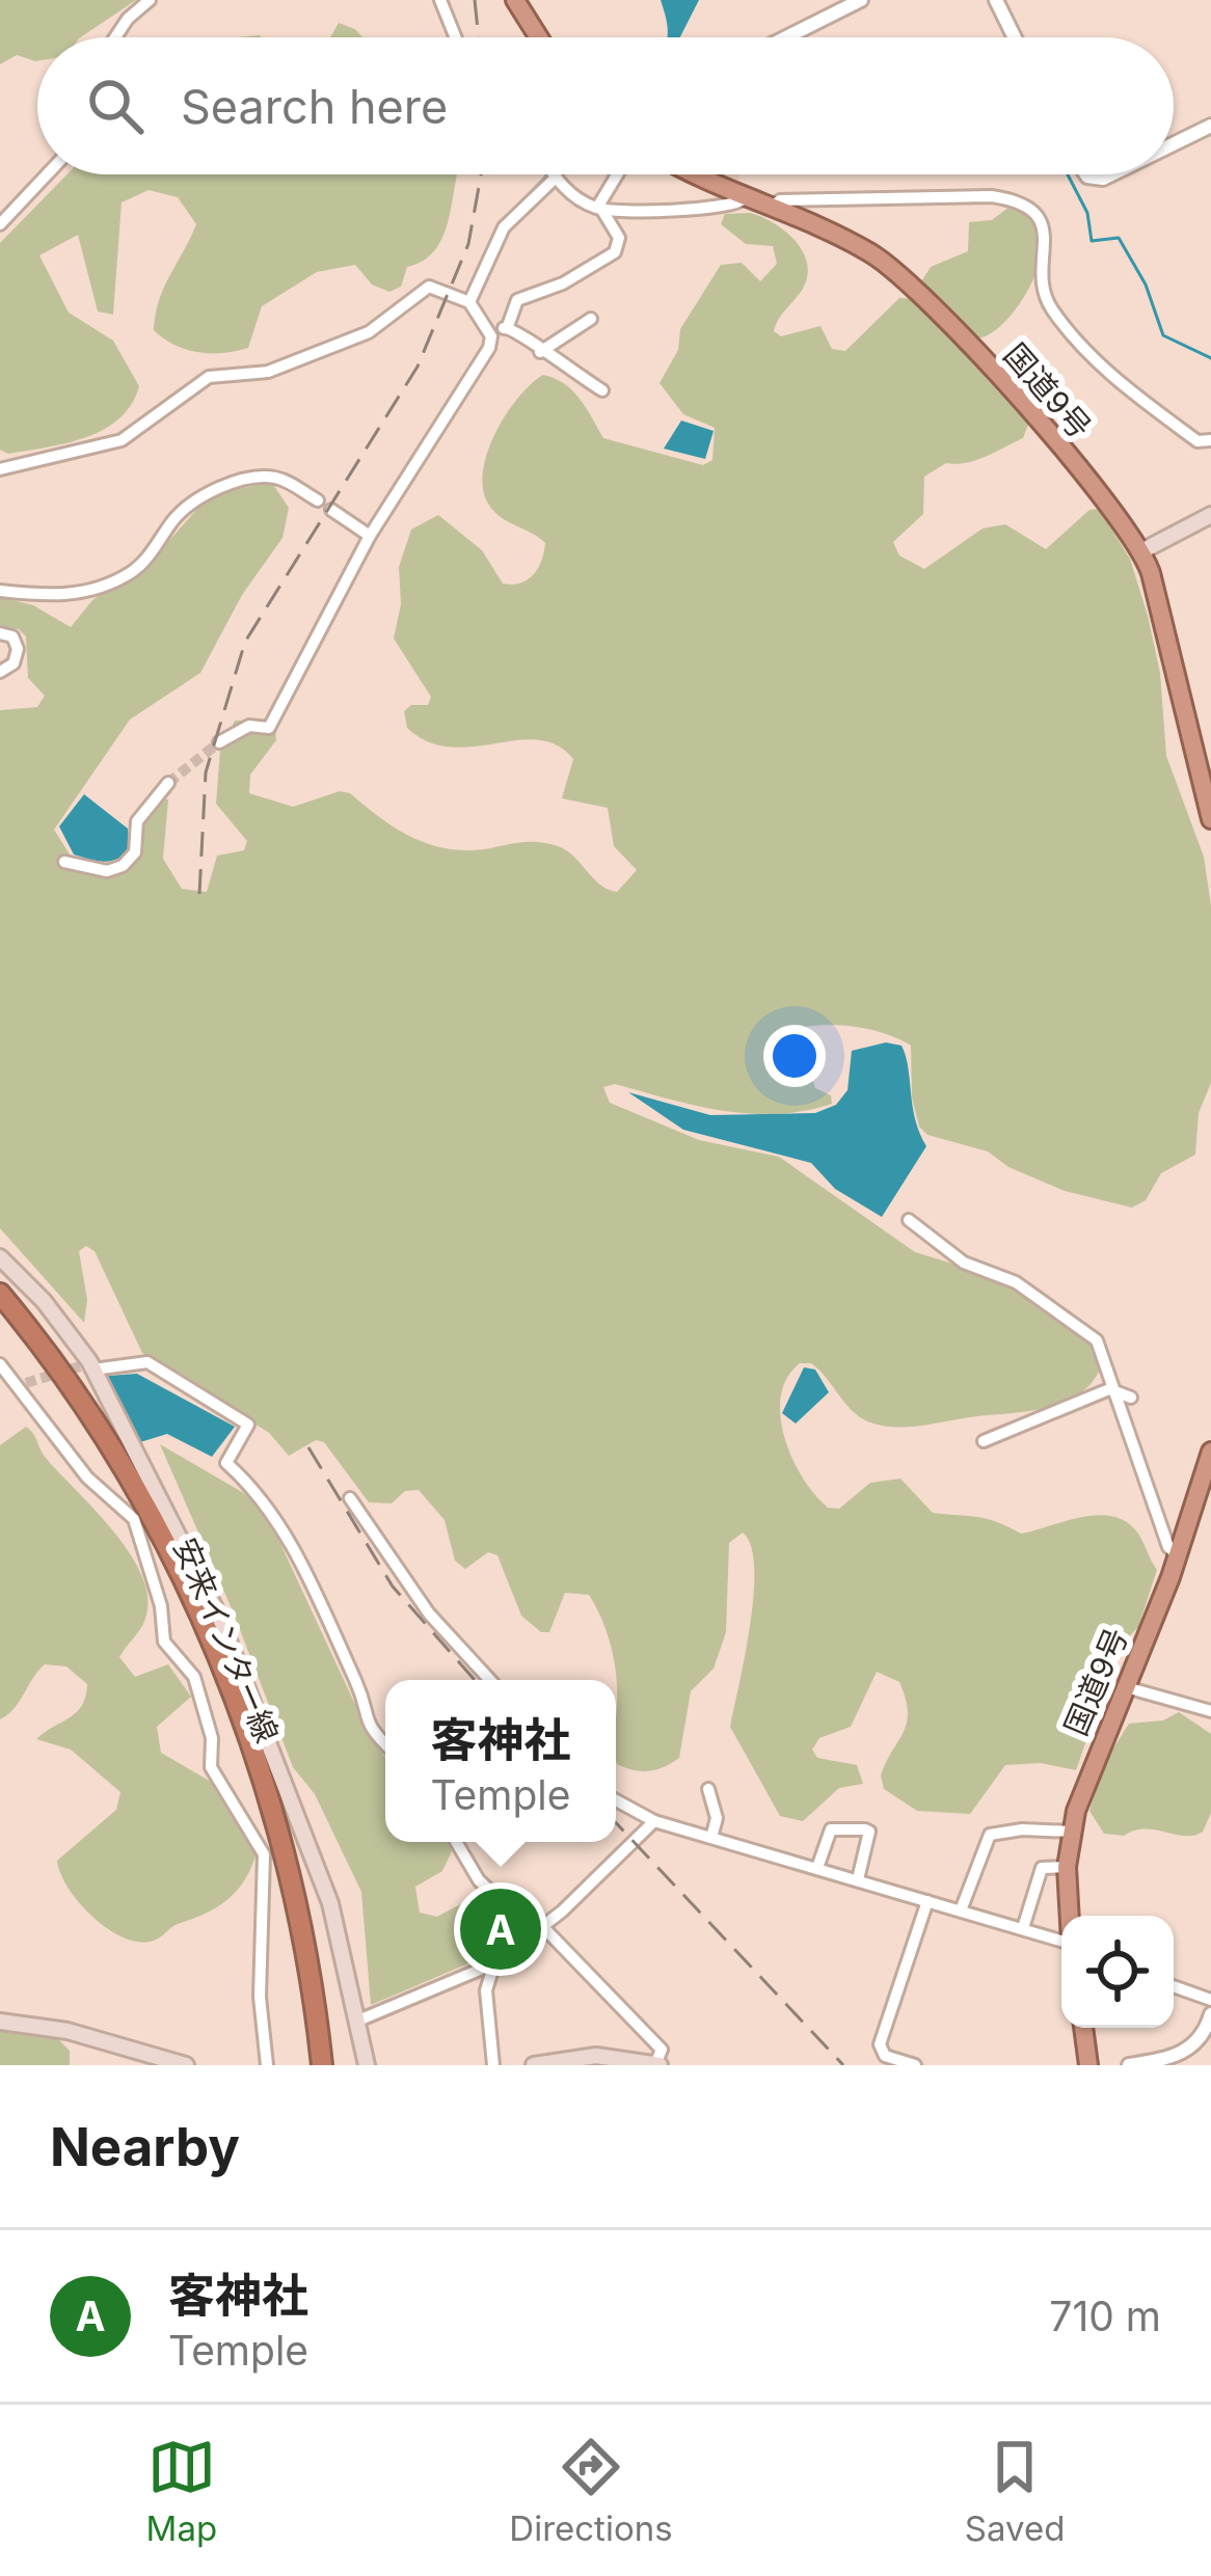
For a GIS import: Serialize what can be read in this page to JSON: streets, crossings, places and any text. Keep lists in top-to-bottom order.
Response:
{
  "streets": {
    "highway": ["国道9号"],
    "main road": ["安来インター線"]
  },
  "page": {
    "search": "Search here",
    "popup": ["客神社", "Temple"],
    "pins": "A",
    "heading": "Nearby",
    "list": [
      {
        "mark": "A",
        "name": "客神社",
        "note": "Temple",
        "value": "710 m"
      }
    ],
    "nav": ["Map", "Directions", "Saved"]
  }
}
